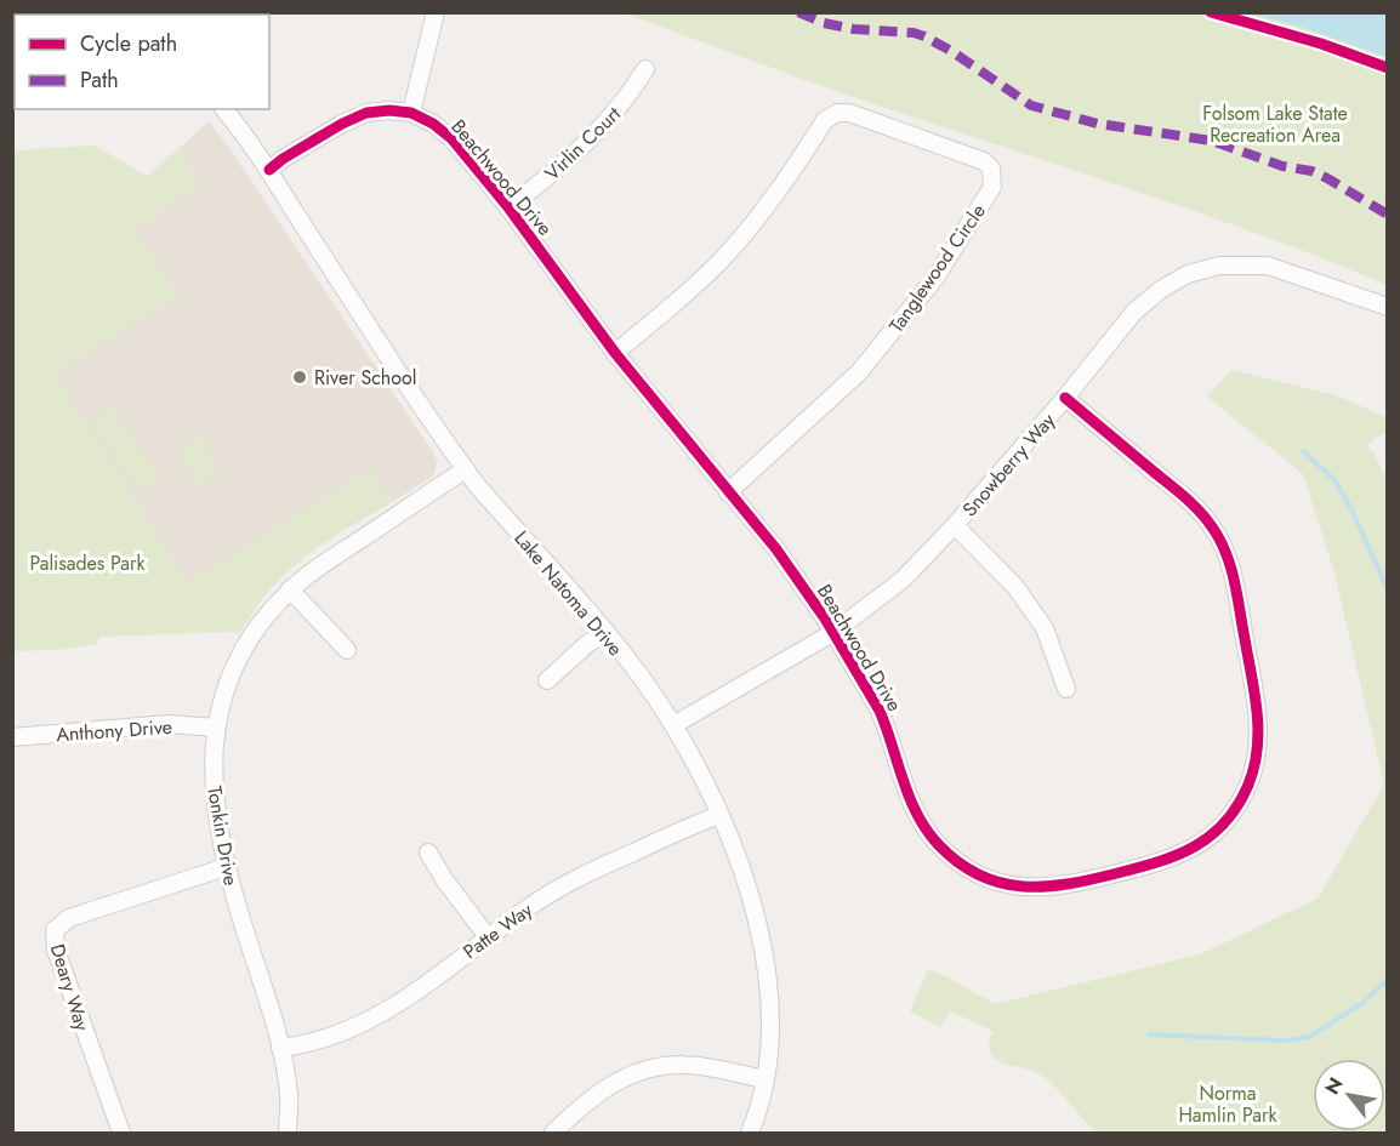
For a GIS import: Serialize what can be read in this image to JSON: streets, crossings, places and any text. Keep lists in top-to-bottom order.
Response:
{
  "streets": {
    "street": [
      "Virlin Court",
      "Beachwood Drive",
      "Tanglewood Circle",
      "Snowberry Way",
      "Lake Natoma Drive",
      "Anthony Drive",
      "Tonkin Drive",
      "Patte Way",
      "Deary Way"
    ]
  },
  "crossings": [
    ["Virlin Court", "Beachwood Drive"],
    ["Beachwood Drive", "Tanglewood Circle"],
    ["Beachwood Drive", "Snowberry Way"],
    ["Beachwood Drive", "Lake Natoma Drive"],
    ["Snowberry Way", "Lake Natoma Drive"],
    ["Lake Natoma Drive", "Tonkin Drive"],
    ["Lake Natoma Drive", "Patte Way"],
    ["Anthony Drive", "Tonkin Drive"],
    ["Tonkin Drive", "Patte Way"],
    ["Tonkin Drive", "Deary Way"]
  ],
  "parks": ["Folsom Lake State Recreation Area", "Palisades Park", "Norma Hamlin Park"],
  "places": ["River School"],
  "legend": ["Cycle path", "Path"],
  "north": "top left"
}
